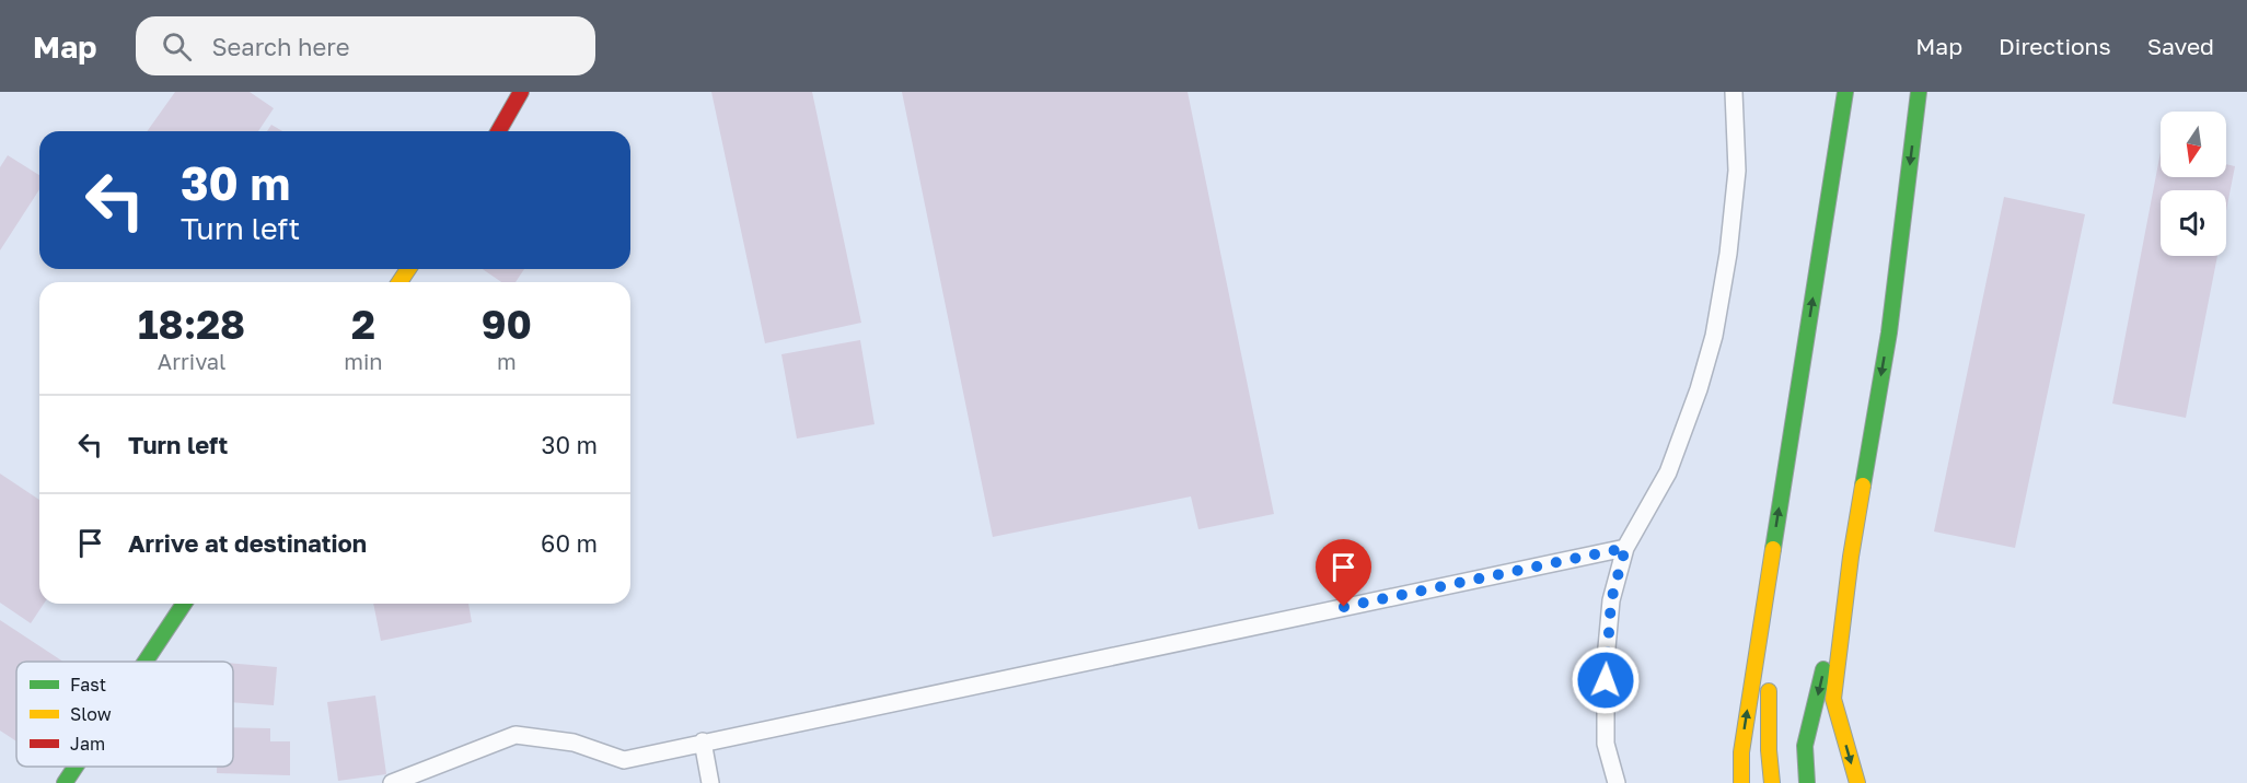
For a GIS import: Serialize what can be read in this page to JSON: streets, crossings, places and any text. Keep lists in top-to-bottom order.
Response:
{
  "legend": ["Fast", "Slow", "Jam"],
  "north": "bottom",
  "page": {
    "header": "Map",
    "search": "Search here",
    "nav": ["Map", "Directions", "Saved"],
    "turn": ["30 m", "Turn left"],
    "eta": [
      "18:28",
      "Arrival",
      "2",
      "min",
      "90",
      "m"
    ],
    "list": [
      {
        "name": "Turn left",
        "value": "30 m"
      },
      {
        "name": "Arrive at destination",
        "value": "60 m"
      }
    ]
  }
}
